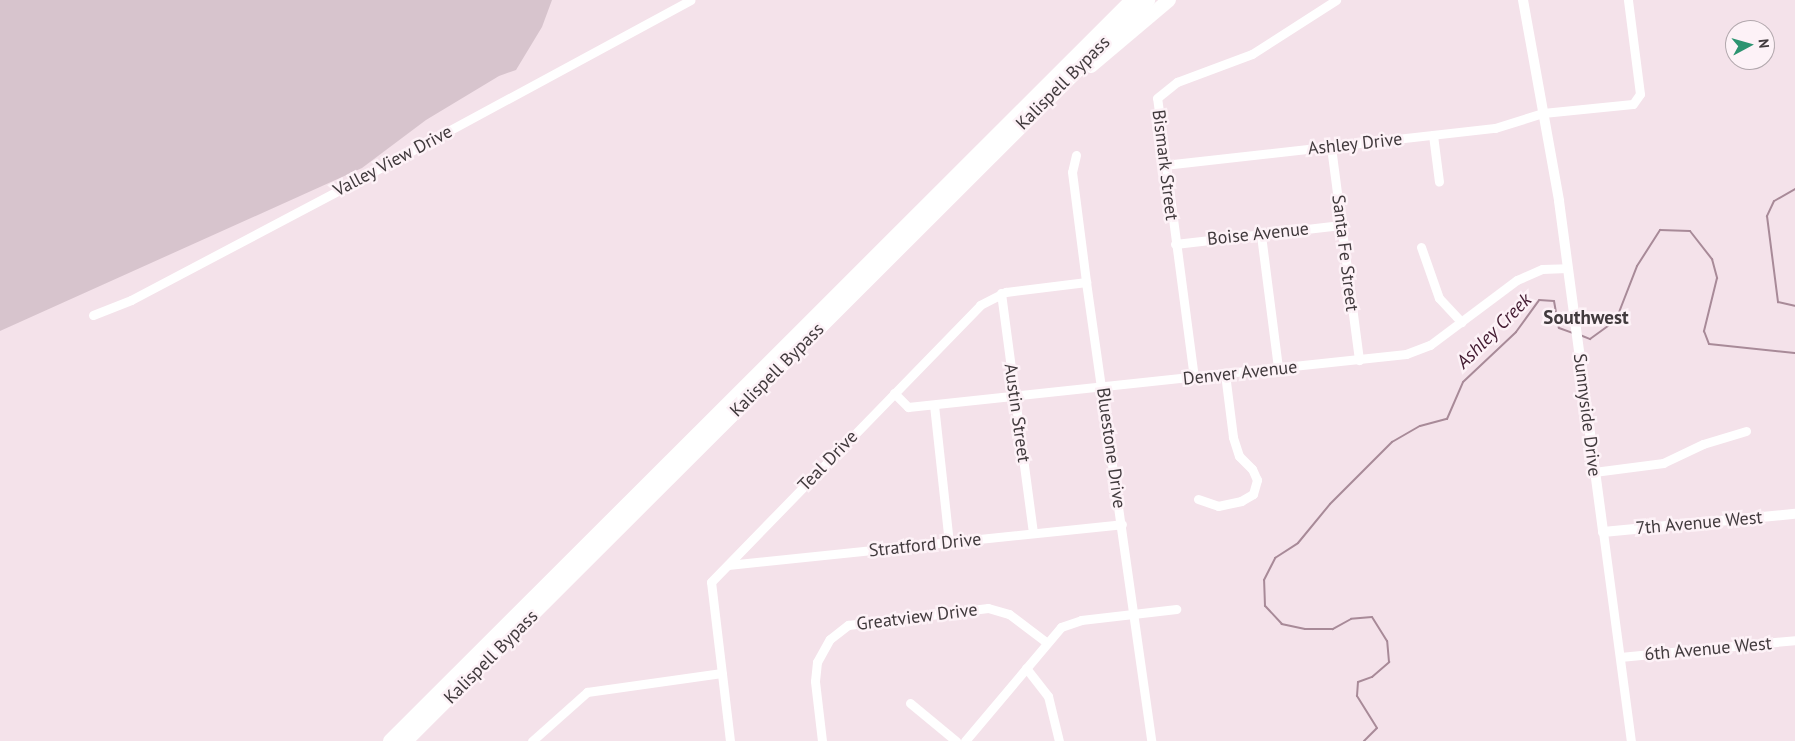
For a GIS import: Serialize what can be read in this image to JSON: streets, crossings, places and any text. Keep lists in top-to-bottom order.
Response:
{
  "streets": {
    "highway": ["Kalispell Bypass"],
    "street": [
      "Ashley Drive",
      "Valley View Drive",
      "Bismark Street",
      "Boise Avenue",
      "Santa Fe Street",
      "Denver Avenue",
      "Austin Street",
      "Sunnyside Drive",
      "Bluestone Drive",
      "Teal Drive",
      "7th Avenue West",
      "Stratford Drive",
      "Greatview Drive",
      "6th Avenue West"
    ]
  },
  "crossings": [
    ["Ashley Drive", "Bismark Street"],
    ["Ashley Drive", "Santa Fe Street"],
    ["Ashley Drive", "Sunnyside Drive"],
    ["Bismark Street", "Boise Avenue"],
    ["Bismark Street", "Denver Avenue"],
    ["Boise Avenue", "Santa Fe Street"],
    ["Santa Fe Street", "Denver Avenue"],
    ["Denver Avenue", "Austin Street"],
    ["Denver Avenue", "Sunnyside Drive"],
    ["Denver Avenue", "Bluestone Drive"],
    ["Denver Avenue", "Teal Drive"],
    ["Austin Street", "Teal Drive"],
    ["Austin Street", "Stratford Drive"],
    ["Sunnyside Drive", "7th Avenue West"],
    ["Sunnyside Drive", "6th Avenue West"],
    ["Bluestone Drive", "Teal Drive"],
    ["Bluestone Drive", "Stratford Drive"],
    ["Teal Drive", "Stratford Drive"]
  ],
  "districts": ["Southwest"],
  "water": ["Ashley Creek"],
  "north": "right"
}
